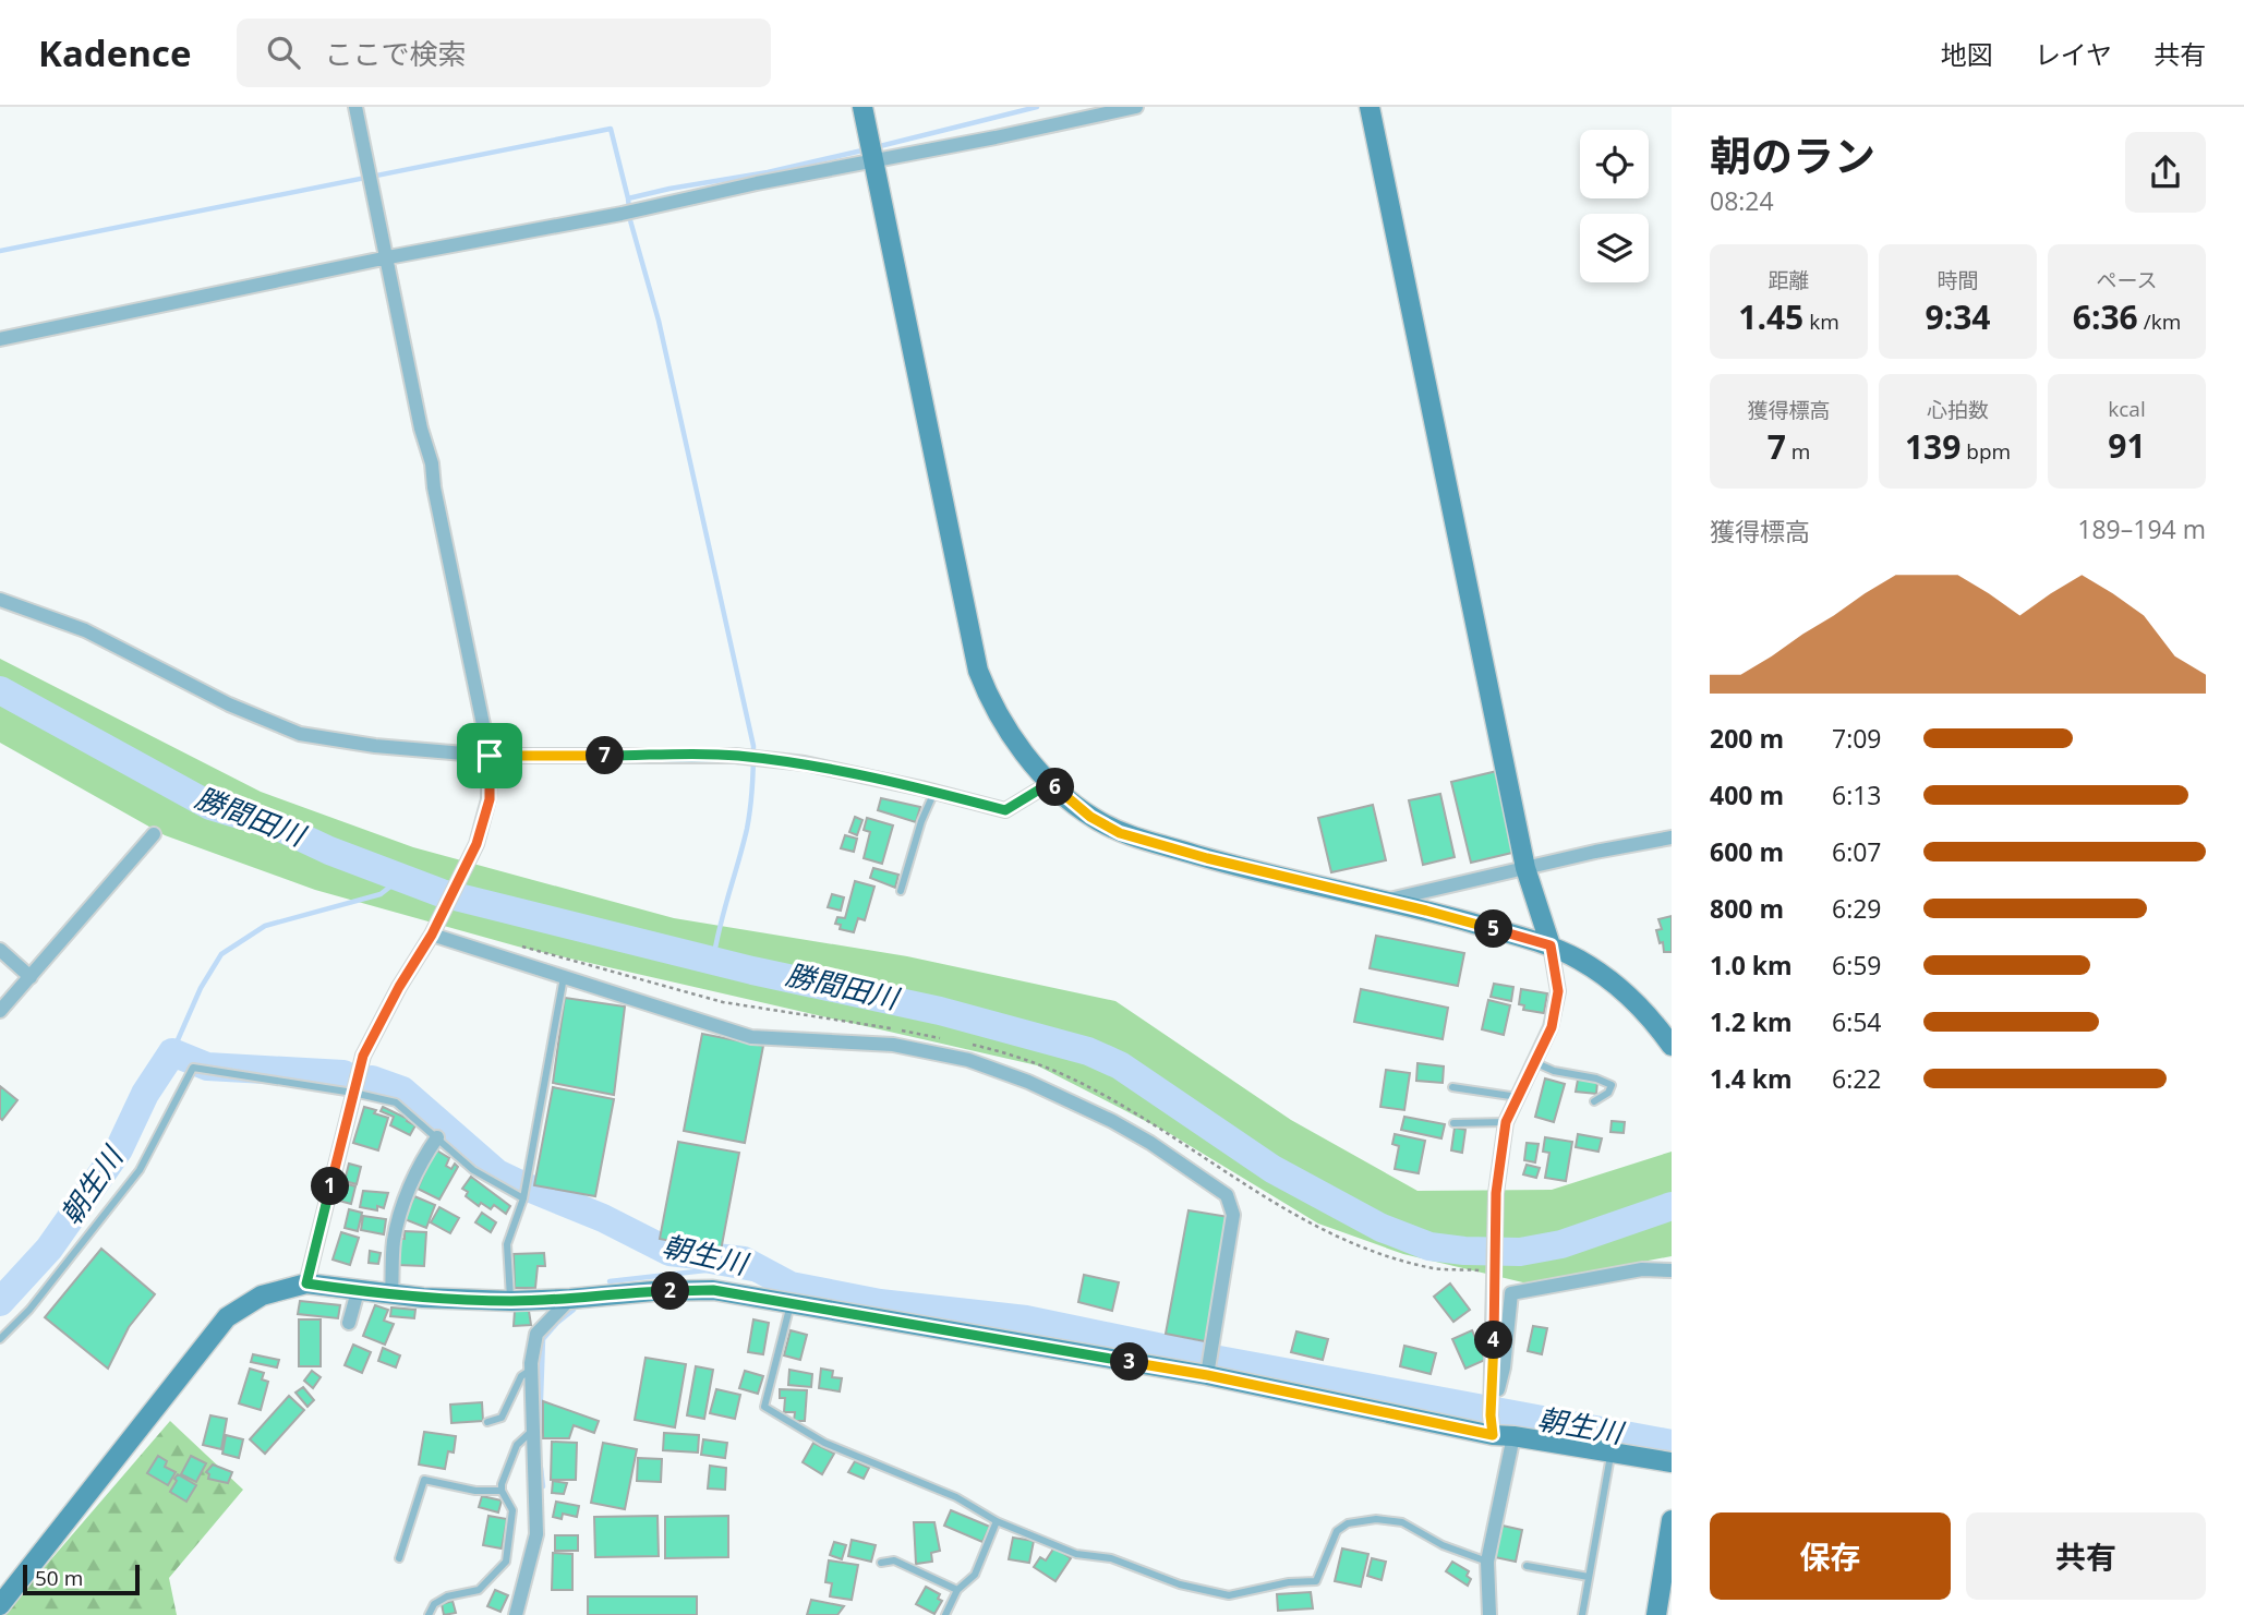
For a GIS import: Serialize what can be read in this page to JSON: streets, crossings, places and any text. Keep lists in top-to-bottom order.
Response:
{
  "water": ["勝間田川", "朝生川"],
  "scale_bar": "50 m",
  "page": {
    "header": "Kadence",
    "search": "ここで検索",
    "nav": ["地図", "レイヤ", "共有"],
    "heading": ["朝のラン", "08:24"],
    "stats": [
      ["距離", "1.45 km"],
      ["時間", "9:34"],
      ["ペース", "6:36 /km"],
      ["獲得標高", "7 m"],
      ["心拍数", "139 bpm"],
      ["kcal", "91"]
    ],
    "chart": ["獲得標高", "189–194 m"],
    "list": [
      {
        "name": "200 m",
        "note": "7:09"
      },
      {
        "name": "400 m",
        "note": "6:13"
      },
      {
        "name": "600 m",
        "note": "6:07"
      },
      {
        "name": "800 m",
        "note": "6:29"
      },
      {
        "name": "1.0 km",
        "note": "6:59"
      },
      {
        "name": "1.2 km",
        "note": "6:54"
      },
      {
        "name": "1.4 km",
        "note": "6:22"
      }
    ],
    "pins": [
      "7",
      "6",
      "5",
      "1",
      "2",
      "4",
      "3"
    ],
    "buttons": ["保存", "共有"],
    "scale": "50 m"
  }
}
